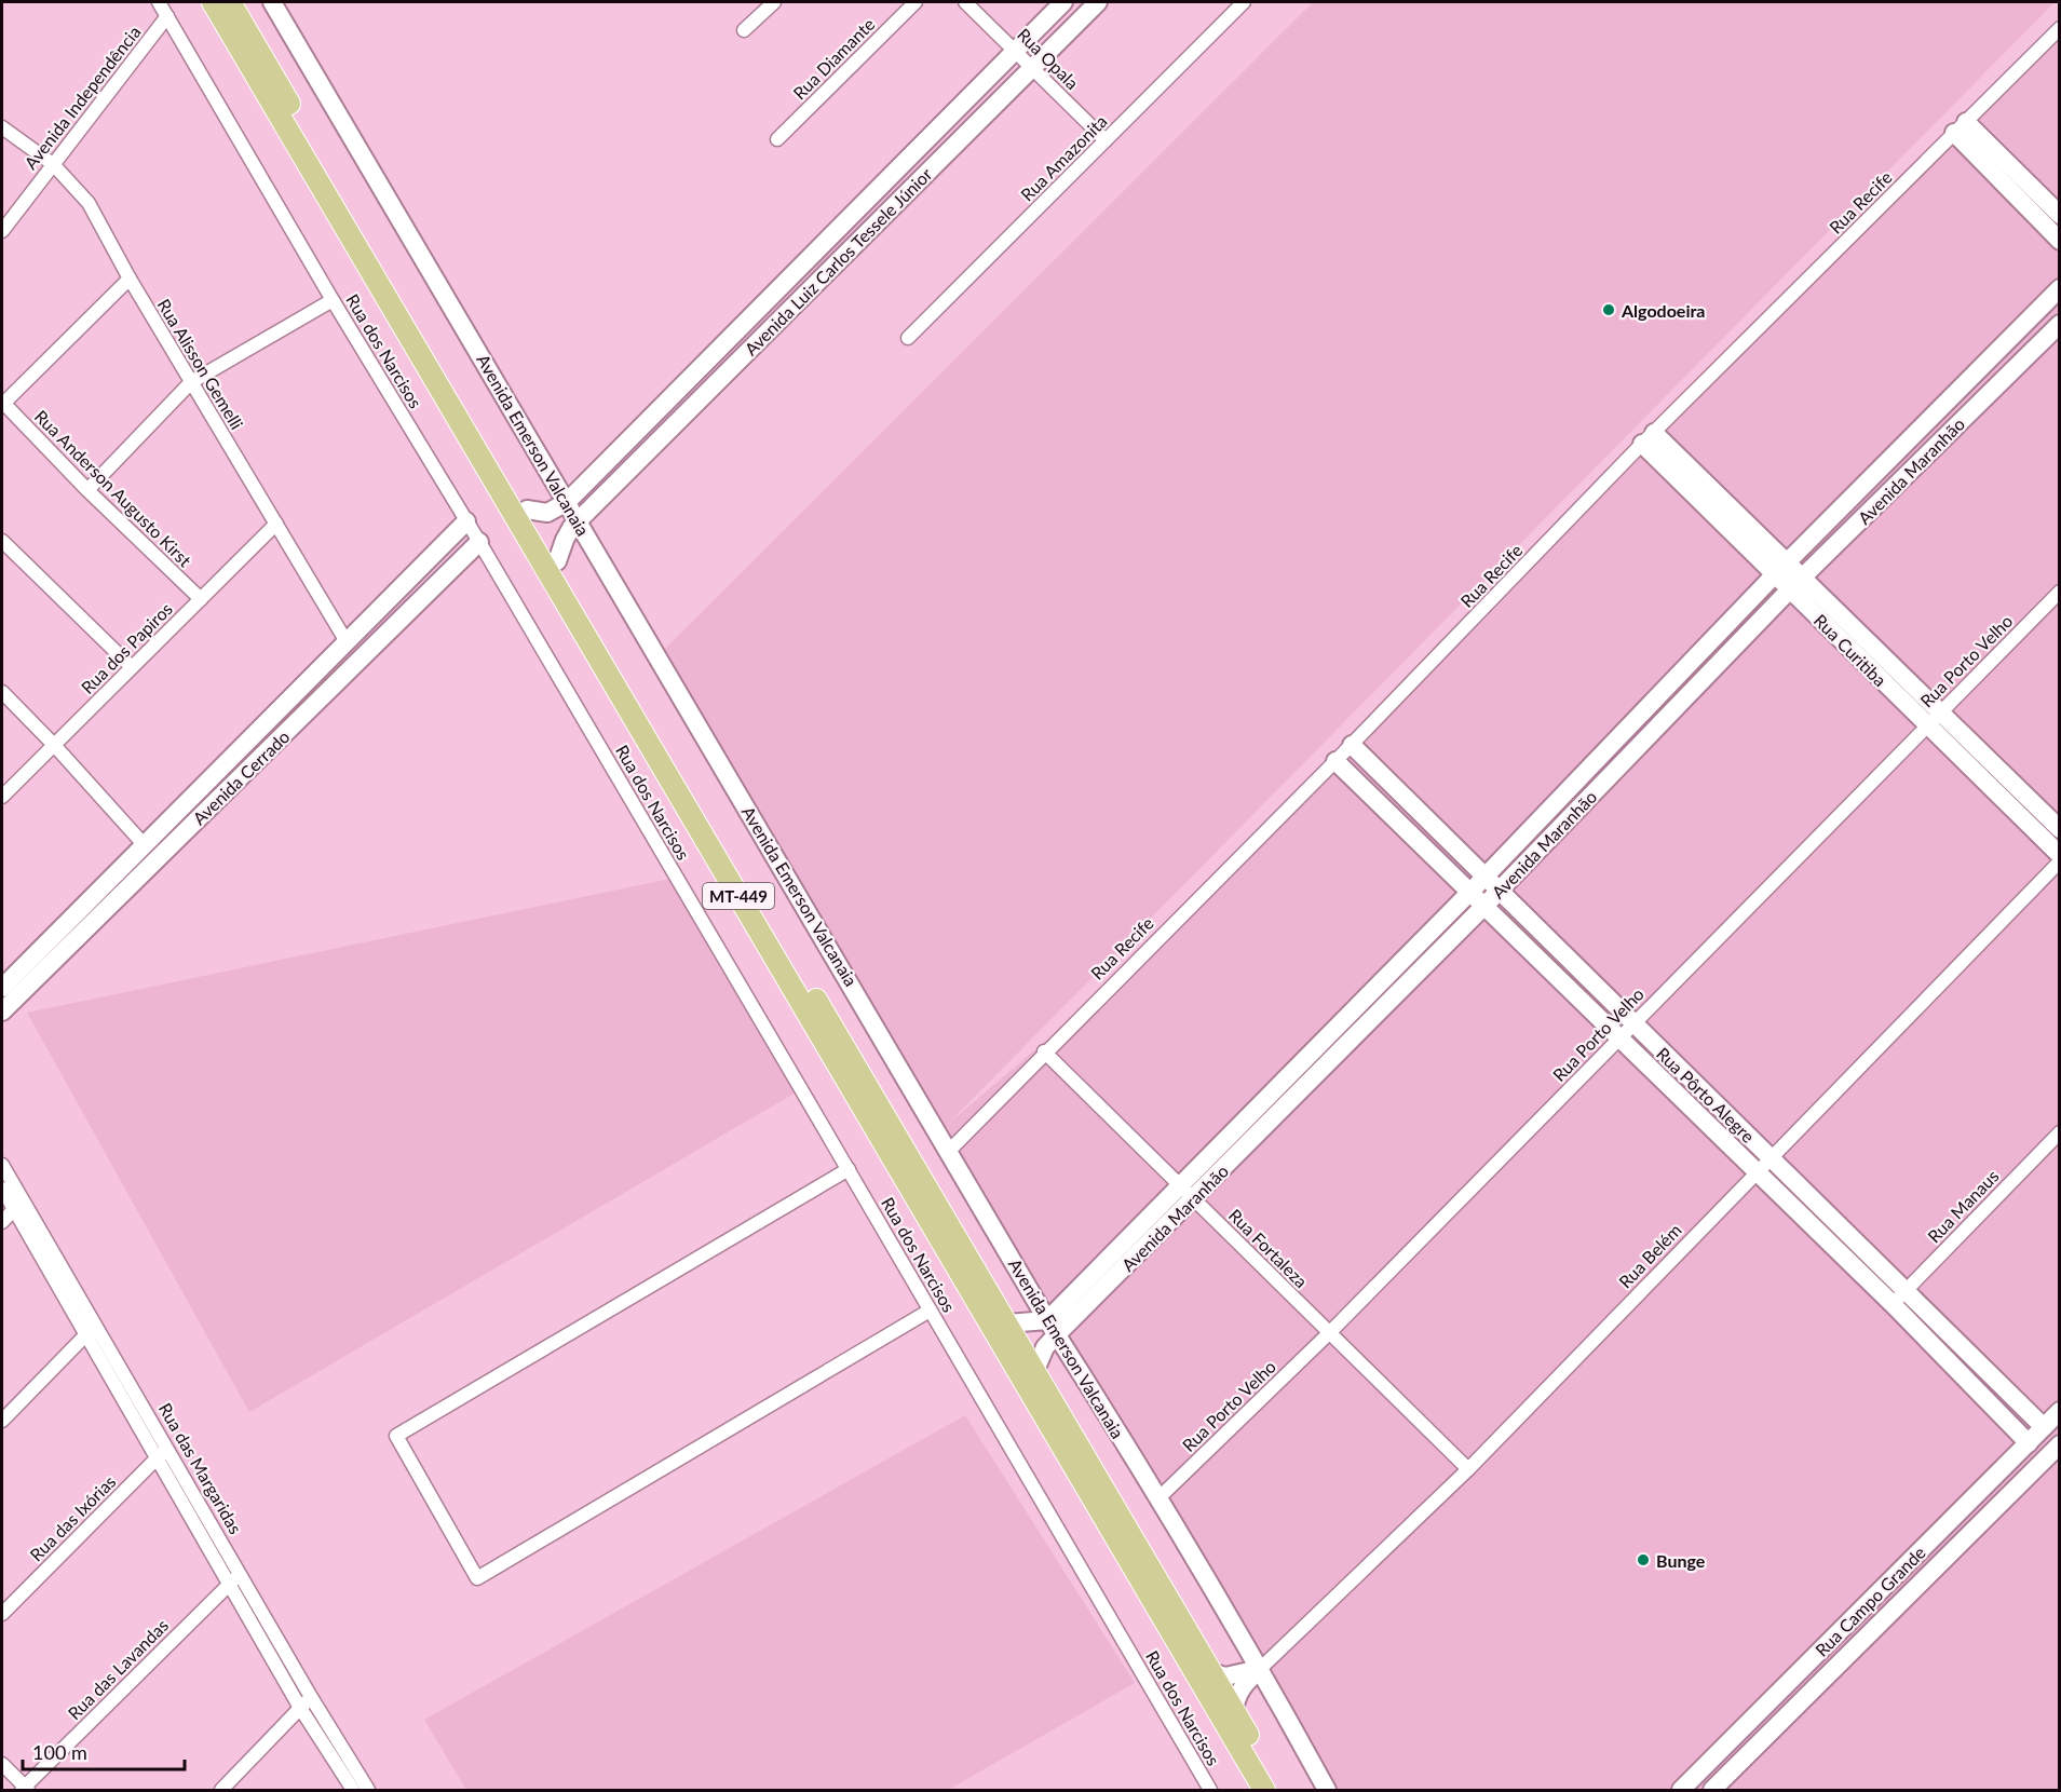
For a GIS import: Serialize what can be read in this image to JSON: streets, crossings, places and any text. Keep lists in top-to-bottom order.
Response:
{
  "streets": {
    "main road": ["MT-449"],
    "street": [
      "Rua Diamante",
      "Rua Opala",
      "Avenida Independência",
      "Rua Amazonita",
      "Rua Recife",
      "Avenida Luiz Carlos Tessele Júnior",
      "Rua dos Narcisos",
      "Rua Alisson Gemelli",
      "Avenida Emerson Valcanaia",
      "Avenida Maranhão",
      "Rua Anderson Augusto Kirst",
      "Rua dos Papiros",
      "Rua Curitiba",
      "Rua Porto Velho",
      "Avenida Cerrado",
      "Rua Pôrto Alegre",
      "Rua Manaus",
      "Rua Fortaleza",
      "Rua Belém",
      "Rua das Margaridas",
      "Rua das Ixórias",
      "Rua Campo Grande",
      "Rua das Lavandas"
    ]
  },
  "crossings": [
    ["Rua Opala", "Rua Amazonita"],
    ["Rua Opala", "Avenida Luiz Carlos Tessele Júnior"],
    ["Avenida Independência", "Rua dos Narcisos"],
    ["Avenida Independência", "Rua Alisson Gemelli"],
    ["Rua Recife", "Avenida Emerson Valcanaia"],
    ["Rua Recife", "Rua Curitiba"],
    ["Rua Recife", "Rua Pôrto Alegre"],
    ["Rua Recife", "Rua Fortaleza"],
    ["Avenida Luiz Carlos Tessele Júnior", "Avenida Emerson Valcanaia"],
    ["Avenida Luiz Carlos Tessele Júnior", "MT-449"],
    ["Rua dos Narcisos", "Avenida Cerrado"],
    ["Rua Alisson Gemelli", "Rua dos Papiros"],
    ["Rua Alisson Gemelli", "Avenida Cerrado"],
    ["Avenida Emerson Valcanaia", "Avenida Maranhão"],
    ["Avenida Emerson Valcanaia", "Rua Porto Velho"],
    ["Avenida Emerson Valcanaia", "Rua Belém"],
    ["Avenida Maranhão", "Rua Curitiba"],
    ["Avenida Maranhão", "MT-449"],
    ["Avenida Maranhão", "Rua Pôrto Alegre"],
    ["Avenida Maranhão", "Rua Fortaleza"],
    ["Rua Anderson Augusto Kirst", "Rua dos Papiros"],
    ["Rua Curitiba", "Rua Porto Velho"],
    ["Rua Porto Velho", "Rua Pôrto Alegre"],
    ["Rua Porto Velho", "Rua Fortaleza"],
    ["Rua Pôrto Alegre", "Rua Manaus"],
    ["Rua Pôrto Alegre", "Rua Belém"],
    ["Rua Pôrto Alegre", "Rua Campo Grande"],
    ["Rua Fortaleza", "Rua Belém"],
    ["Rua das Margaridas", "Rua das Ixórias"],
    ["Rua das Margaridas", "Rua das Lavandas"]
  ],
  "places": ["Algodoeira", "Bunge"],
  "scale_bar": "100 m"
}
